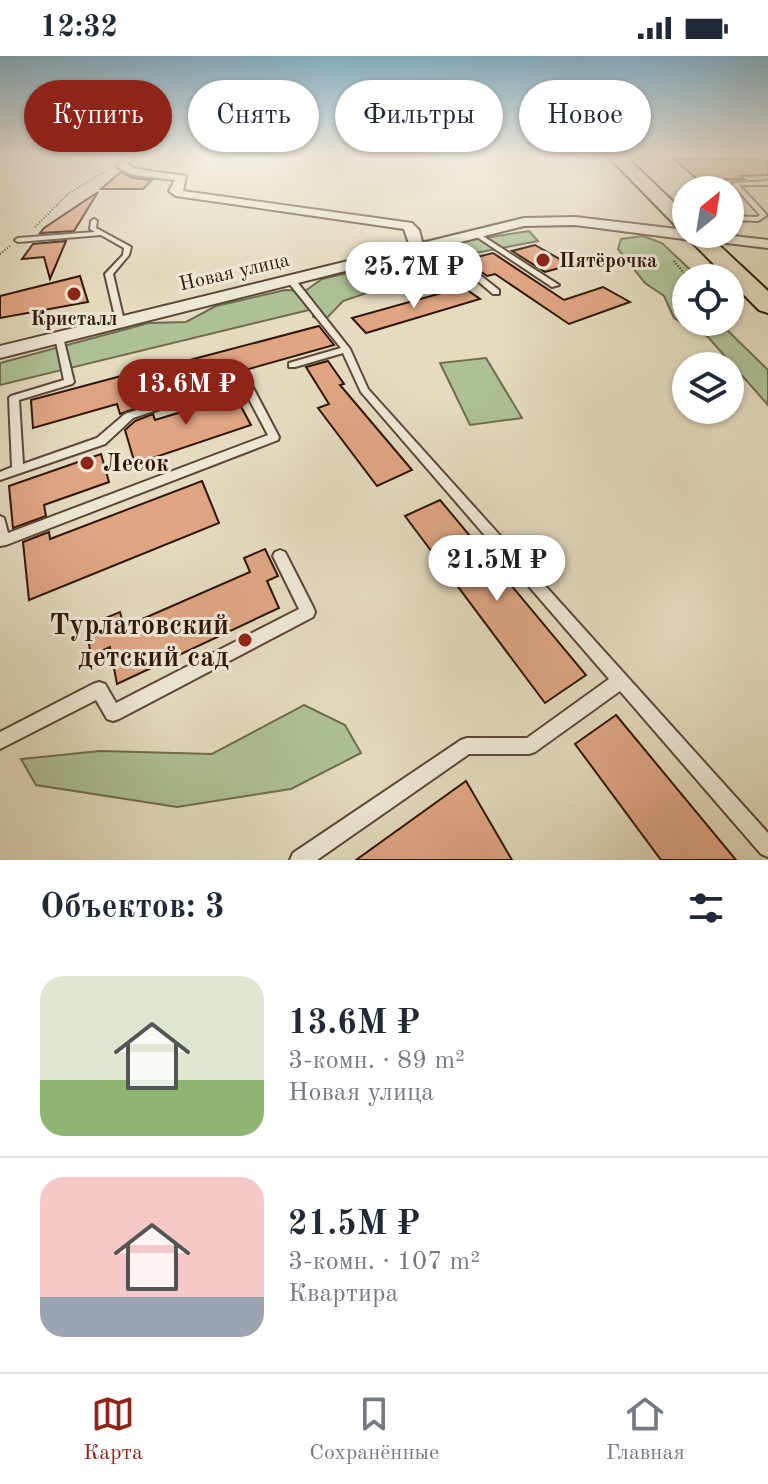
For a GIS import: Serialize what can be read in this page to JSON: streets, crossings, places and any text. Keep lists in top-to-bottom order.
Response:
{
  "streets": {
    "street": ["Новая улица"]
  },
  "places": [
    "Пятёрочка",
    "Кристалл",
    "Лесок",
    "Турлатовский детский сад"
  ],
  "north": "top right",
  "page": {
    "status": "12:32",
    "chip": [
      "Купить",
      "Снять",
      "Фильтры",
      "Новое"
    ],
    "price": ["25.7M ₽", "13.6M ₽", "21.5M ₽"],
    "heading": "Объектов: 3",
    "list": [
      {
        "name": "13.6M ₽",
        "note": "3-комн. · 89 m² · Новая улица"
      },
      {
        "name": "21.5M ₽",
        "note": "3-комн. · 107 m² · Квартира"
      }
    ],
    "tabs": ["Карта", "Сохранённые", "Главная"]
  }
}
